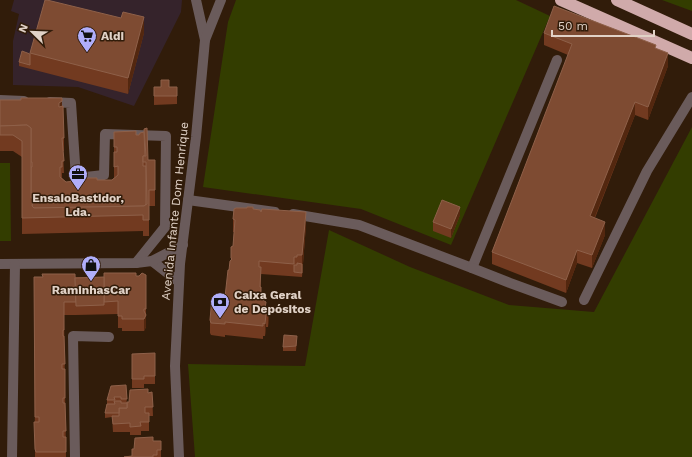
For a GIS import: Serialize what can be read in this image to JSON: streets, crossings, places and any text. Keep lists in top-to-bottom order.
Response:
{
  "streets": {
    "street": ["Avenida Infante Dom Henrique"]
  },
  "places": {
    "supermarket": ["Aldi"],
    "office": ["EnsaioBastidor, Lda."],
    "shop": ["RaminhasCar"],
    "bank": ["Caixa Geral de Depósitos"]
  },
  "scale_bar": "50 m",
  "north": "top left"
}
